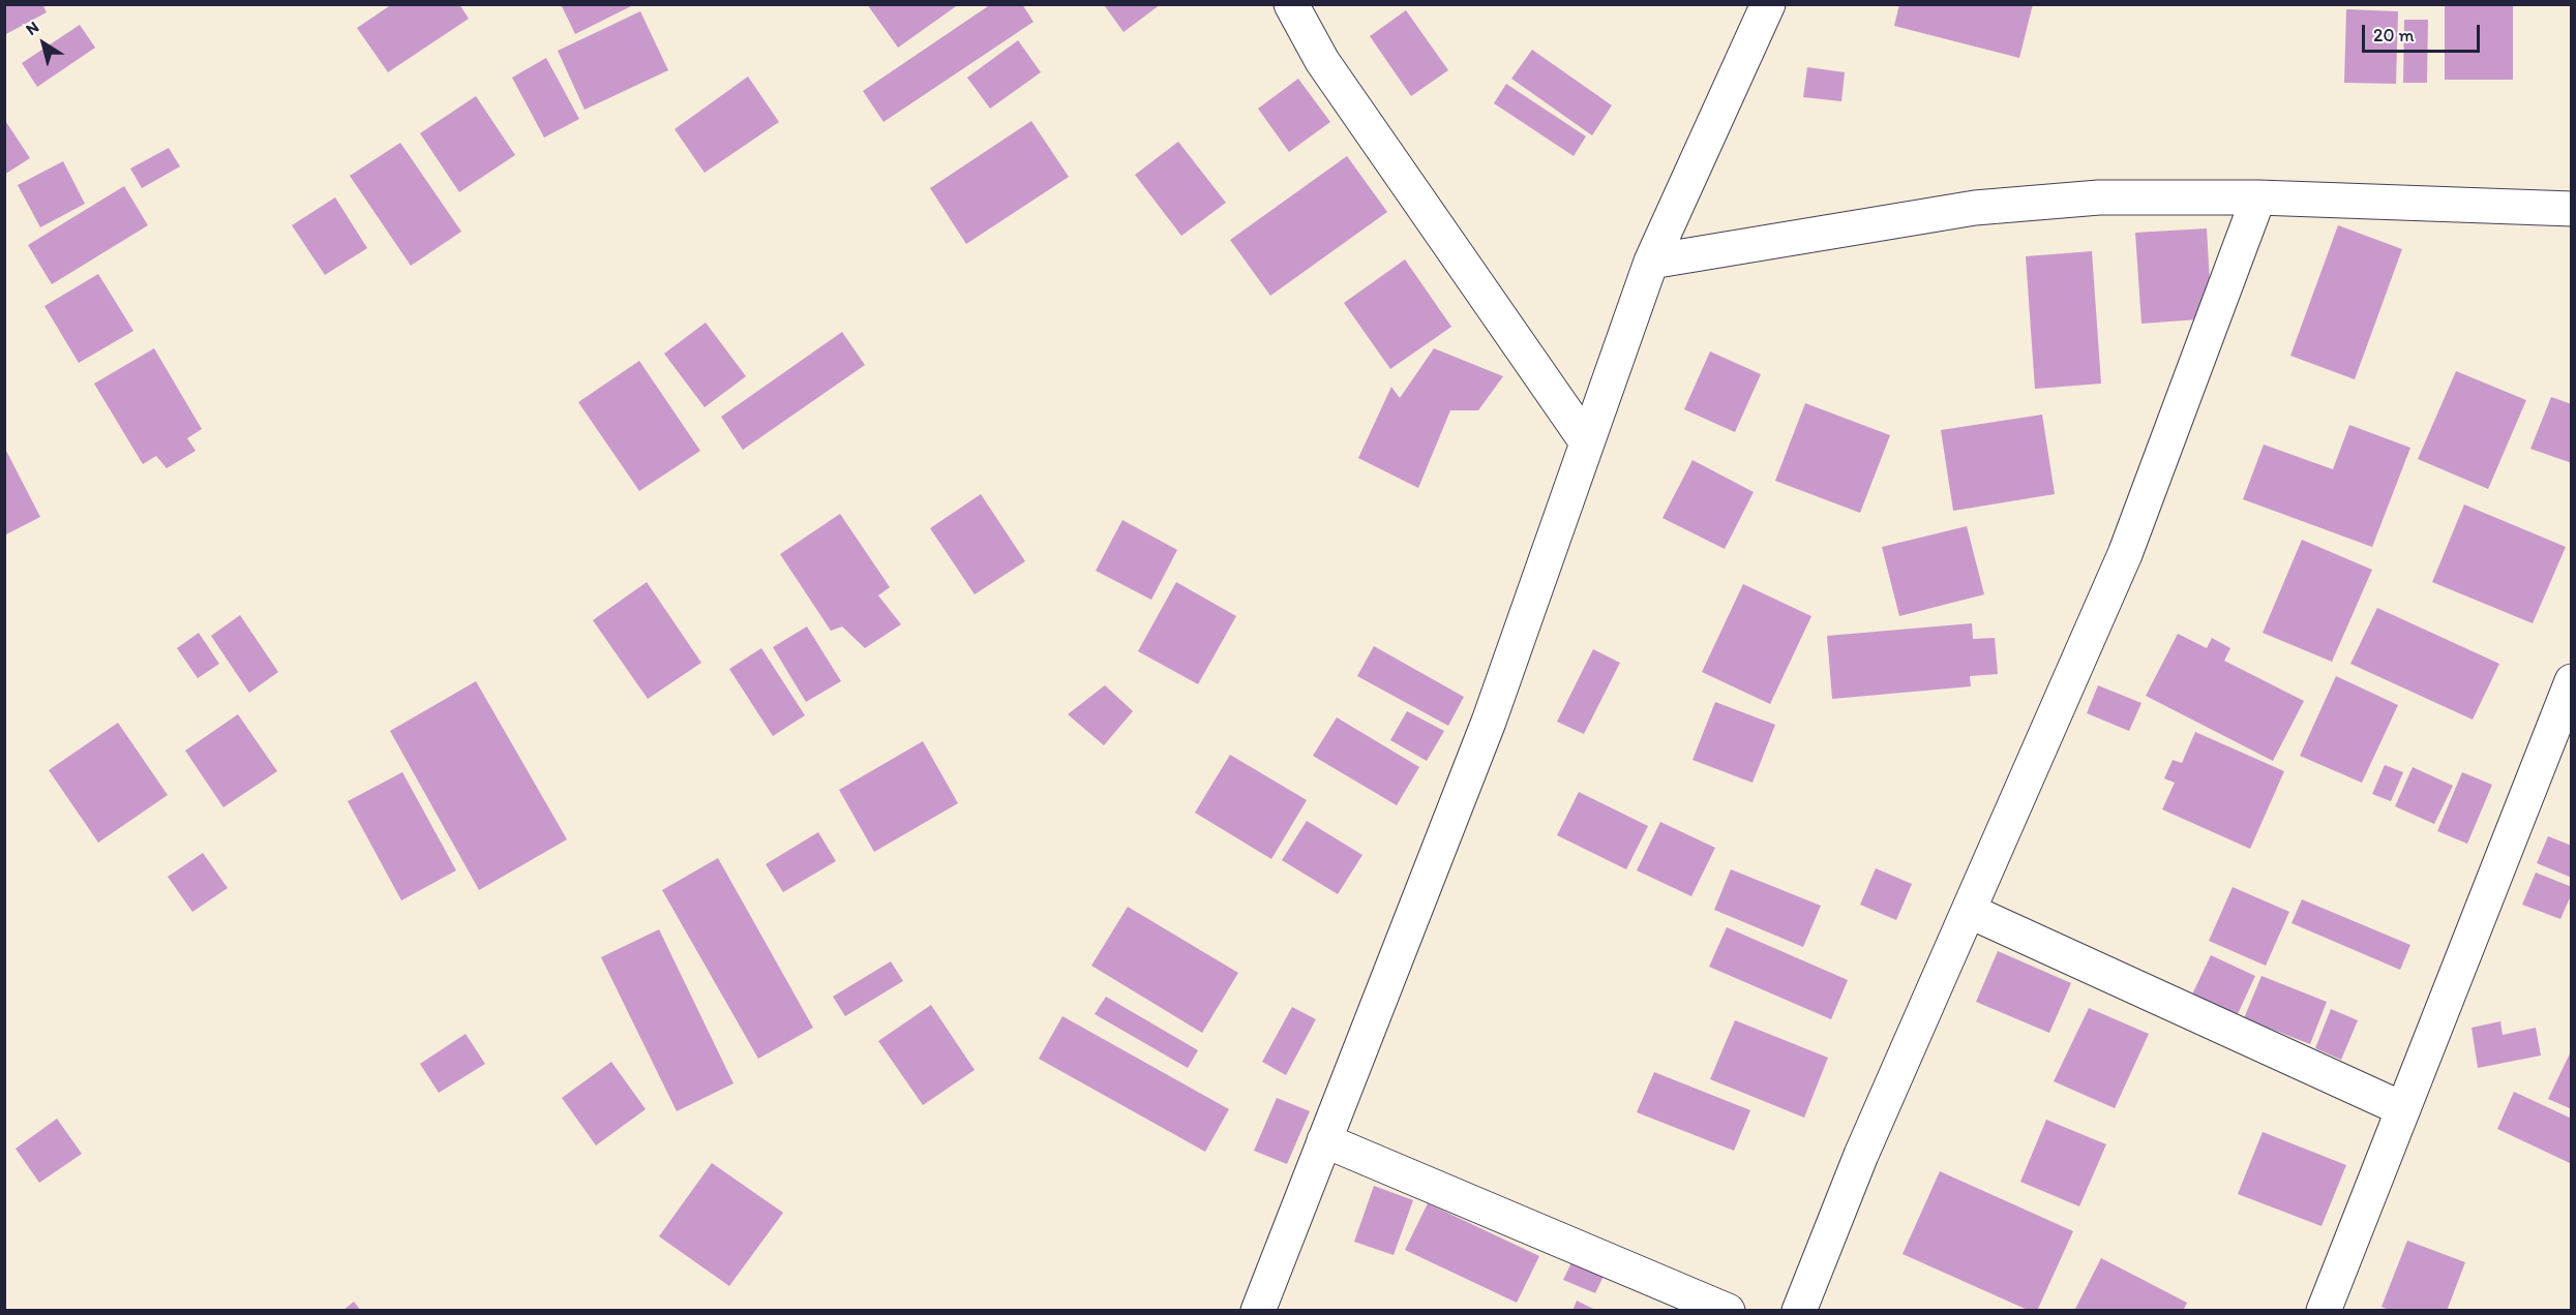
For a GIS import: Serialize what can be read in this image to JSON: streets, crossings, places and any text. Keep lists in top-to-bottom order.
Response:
{
  "scale_bar": "20 m",
  "north": "top left"
}
